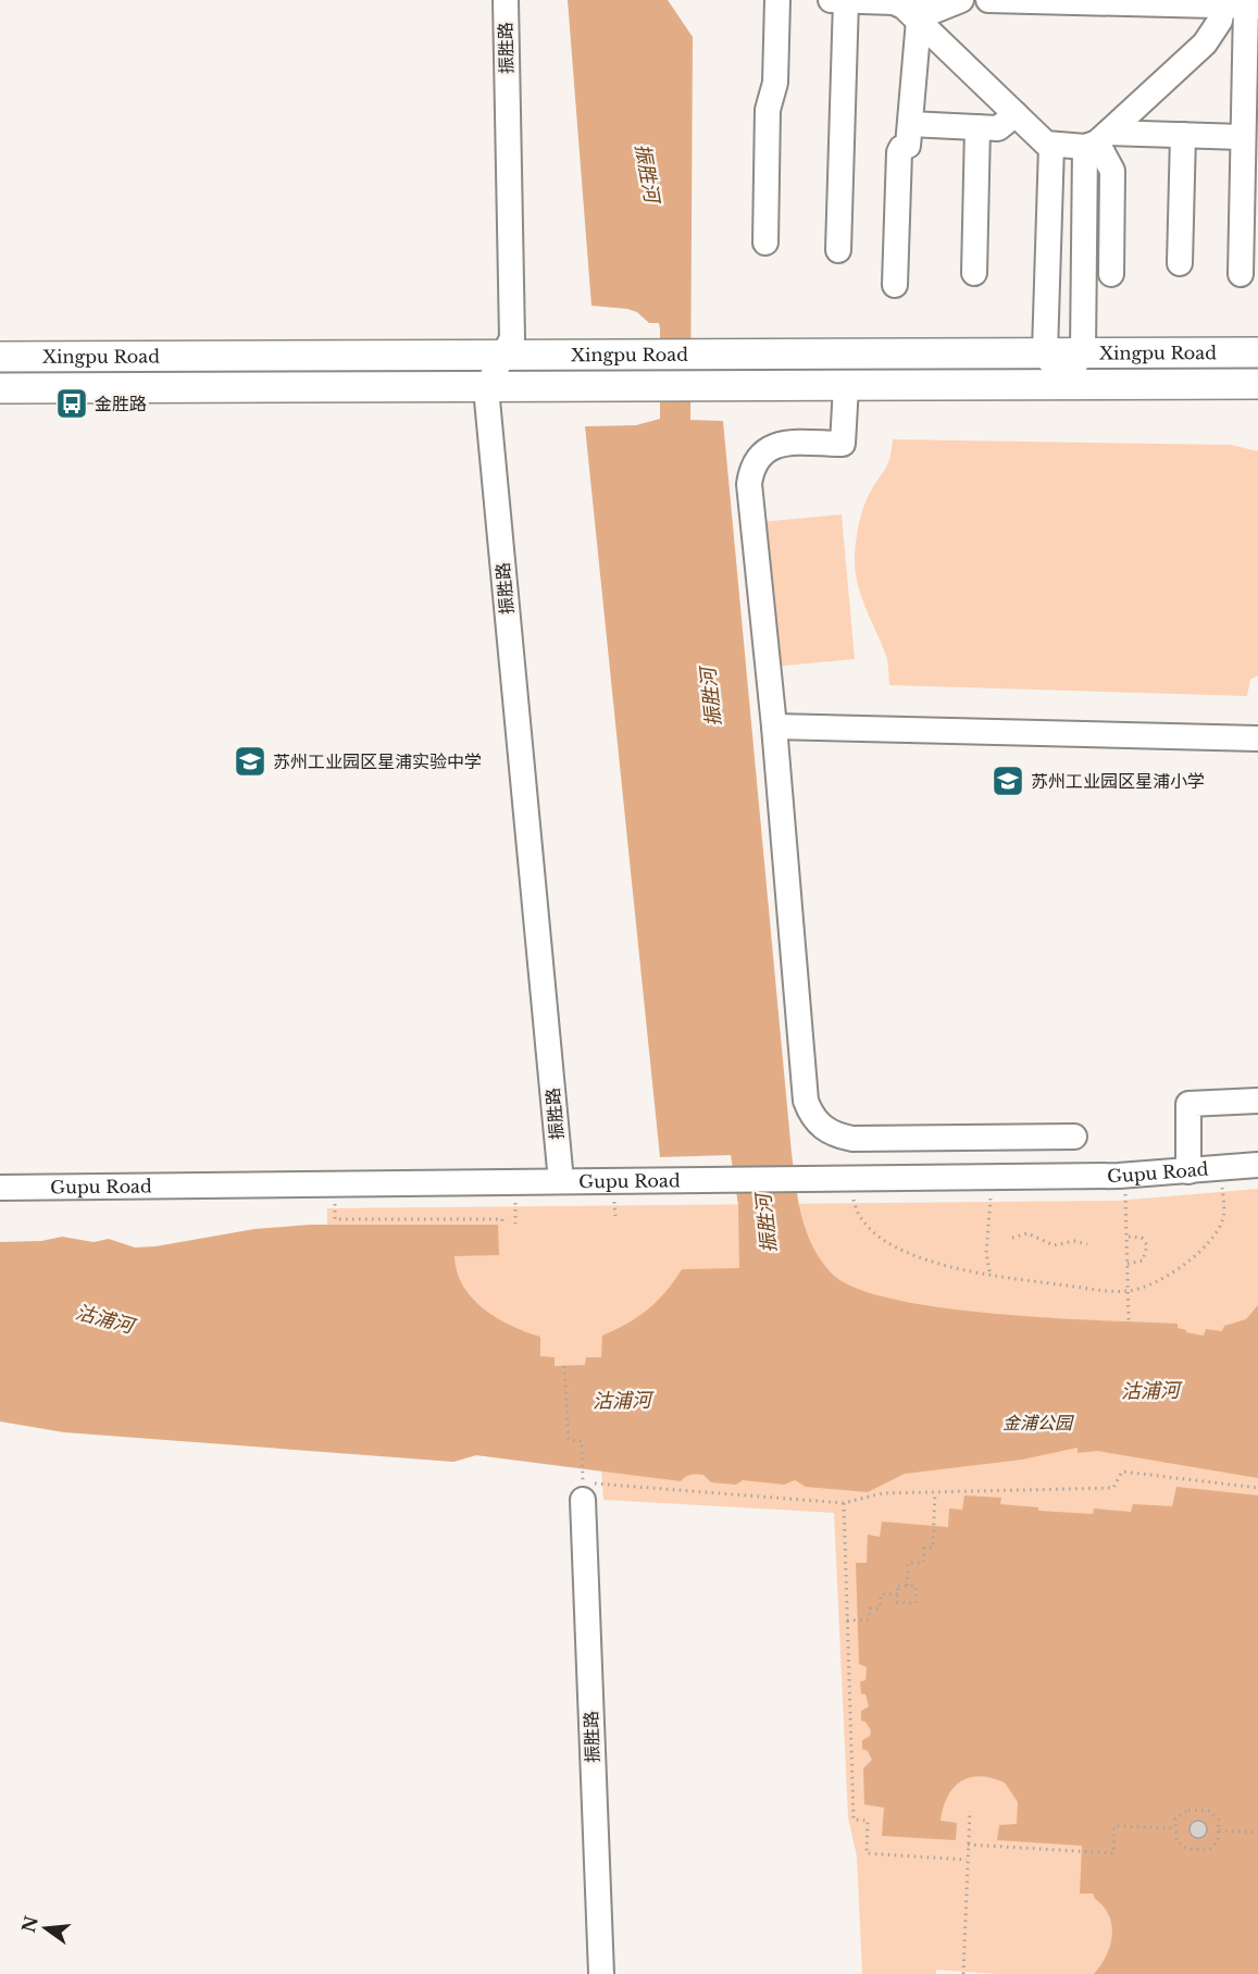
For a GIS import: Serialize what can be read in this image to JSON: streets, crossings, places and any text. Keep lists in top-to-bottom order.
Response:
{
  "streets": {
    "main road": ["Xingpu Road"],
    "street": ["振胜路", "Gupu Road"]
  },
  "crossings": [
    ["振胜路", "Xingpu Road"],
    ["振胜路", "Gupu Road"]
  ],
  "water": ["振胜河", "沽浦河"],
  "parks": ["金浦公园"],
  "places": {
    "bus stop": ["金胜路"],
    "school or university": ["苏州工业园区星浦实验中学", "苏州工业园区星浦小学"]
  },
  "north": "left"
}
